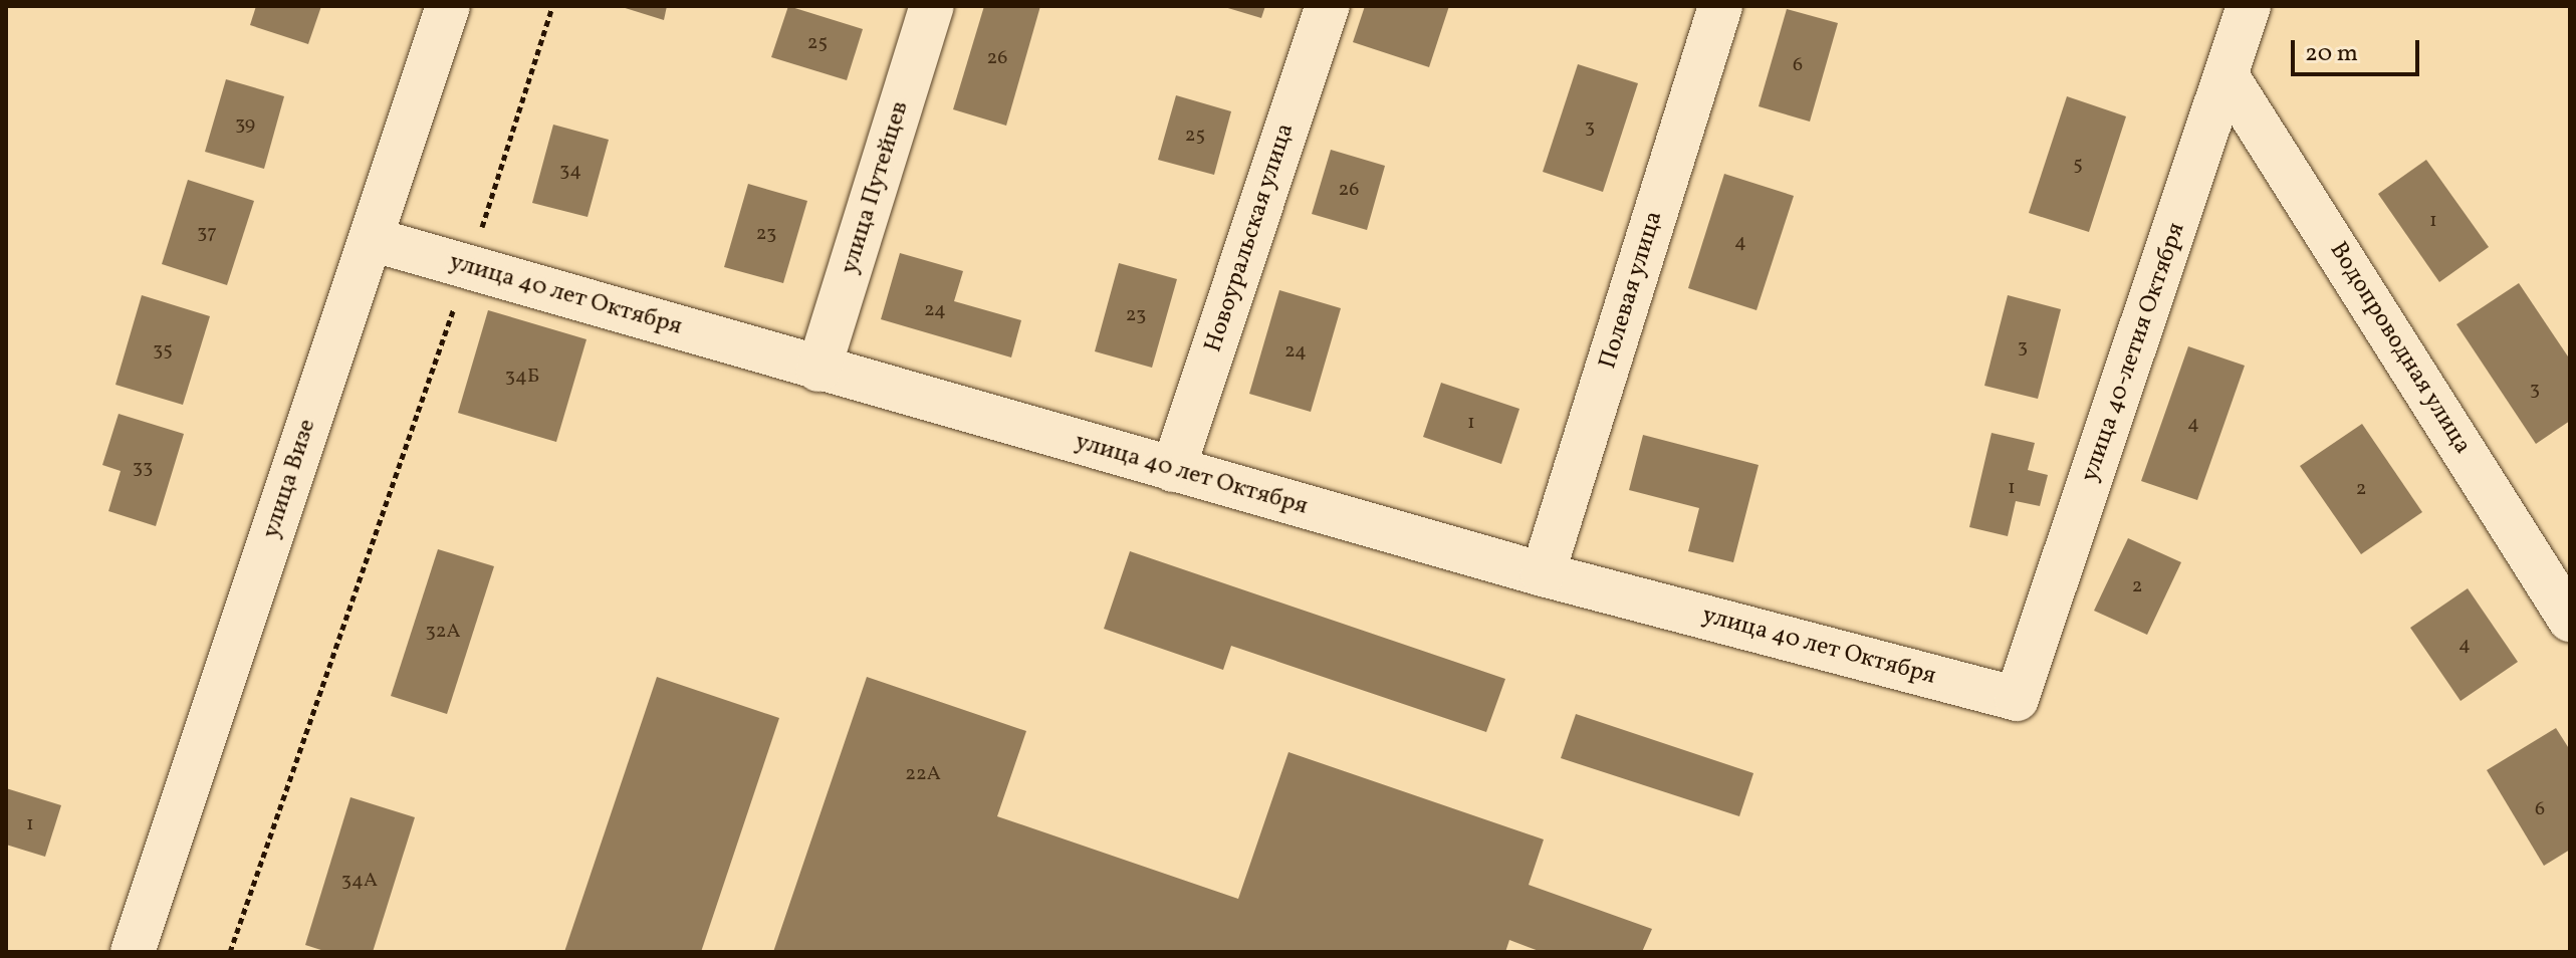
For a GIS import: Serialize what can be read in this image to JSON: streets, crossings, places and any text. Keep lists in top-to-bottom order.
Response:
{
  "streets": {
    "street": [
      "улица Путейцев",
      "Новоуральская улица",
      "Полевая улица",
      "улица 40 лет Октября",
      "Водопроводная улица",
      "улица 40-летия Октября",
      "улица Визе"
    ]
  },
  "crossings": [
    ["улица Путейцев", "улица 40 лет Октября"],
    ["Новоуральская улица", "улица 40 лет Октября"],
    ["Полевая улица", "улица 40 лет Октября"],
    ["улица 40 лет Октября", "улица 40-летия Октября"],
    ["улица 40 лет Октября", "улица Визе"],
    ["Водопроводная улица", "улица 40-летия Октября"]
  ],
  "house_numbers": [
    "25",
    "26",
    "6",
    "39",
    "3",
    "25",
    "5",
    "34",
    "26",
    "1",
    "37",
    "23",
    "4",
    "24",
    "23",
    "3",
    "35",
    "24",
    "34Б",
    "3",
    "1",
    "4",
    "33",
    "1",
    "2",
    "2",
    "32А",
    "4",
    "22А",
    "6",
    "1",
    "34А"
  ],
  "scale_bar": "20 m"
}
